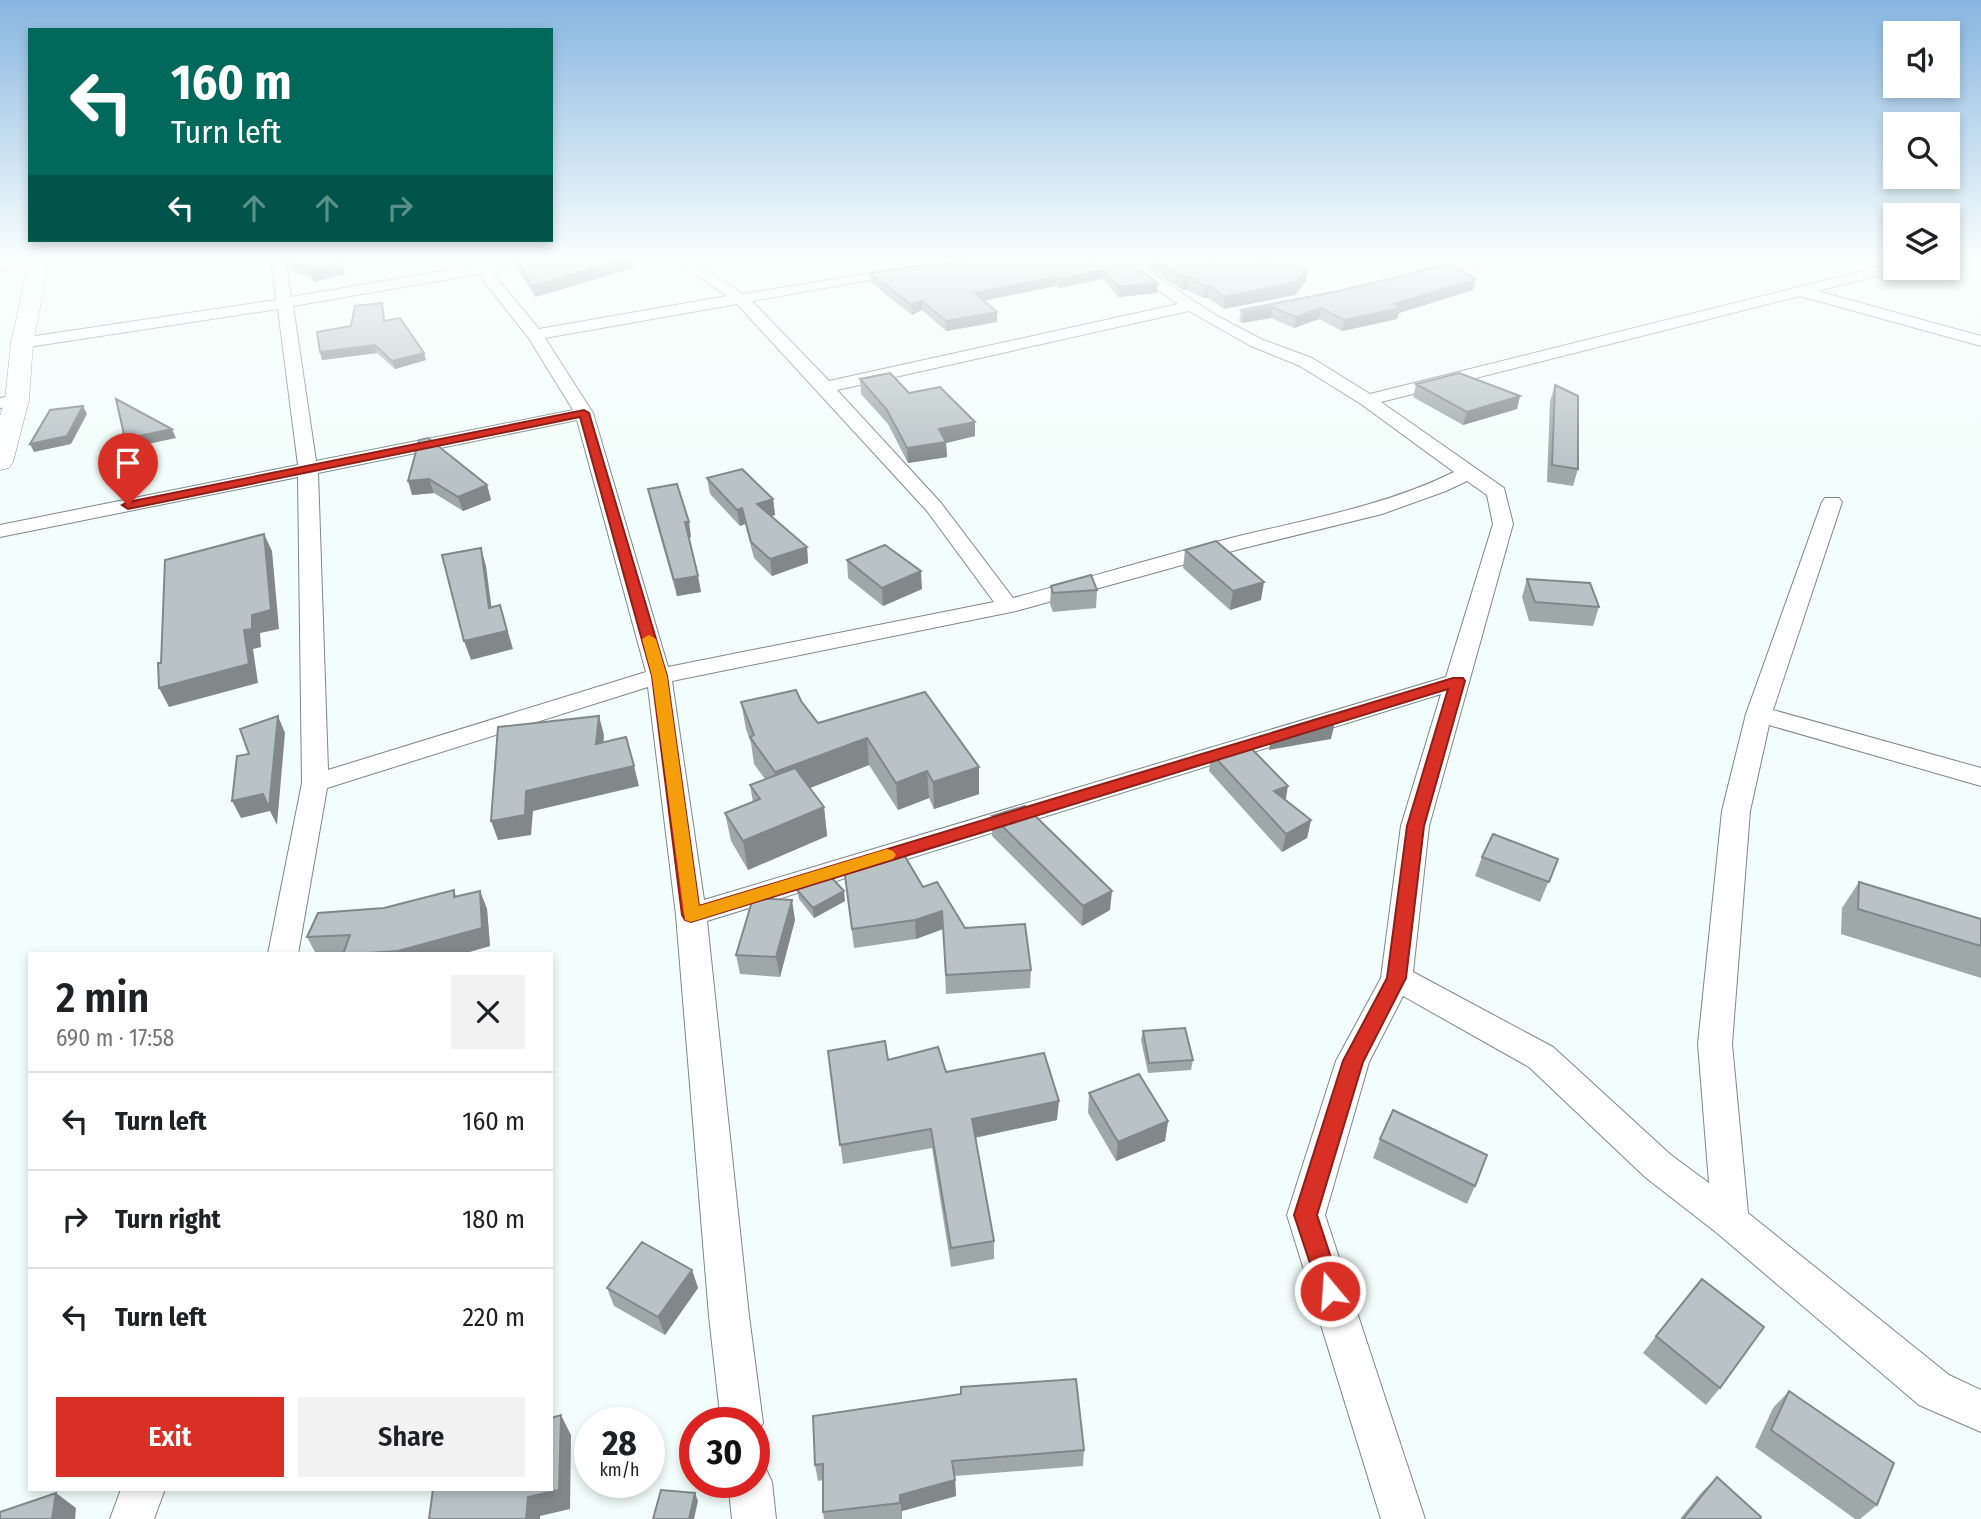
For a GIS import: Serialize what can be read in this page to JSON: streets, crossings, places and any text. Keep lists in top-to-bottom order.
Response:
{
  "page": {
    "turn": ["160 m", "Turn left"],
    "heading": ["2 min", "690 m · 17:58"],
    "list": [
      {
        "name": "Turn left",
        "value": "160 m"
      },
      {
        "name": "Turn right",
        "value": "180 m"
      },
      {
        "name": "Turn left",
        "value": "220 m"
      }
    ],
    "buttons": ["Exit", "Share"],
    "speed": "28 km/h",
    "limit": "30"
  }
}
